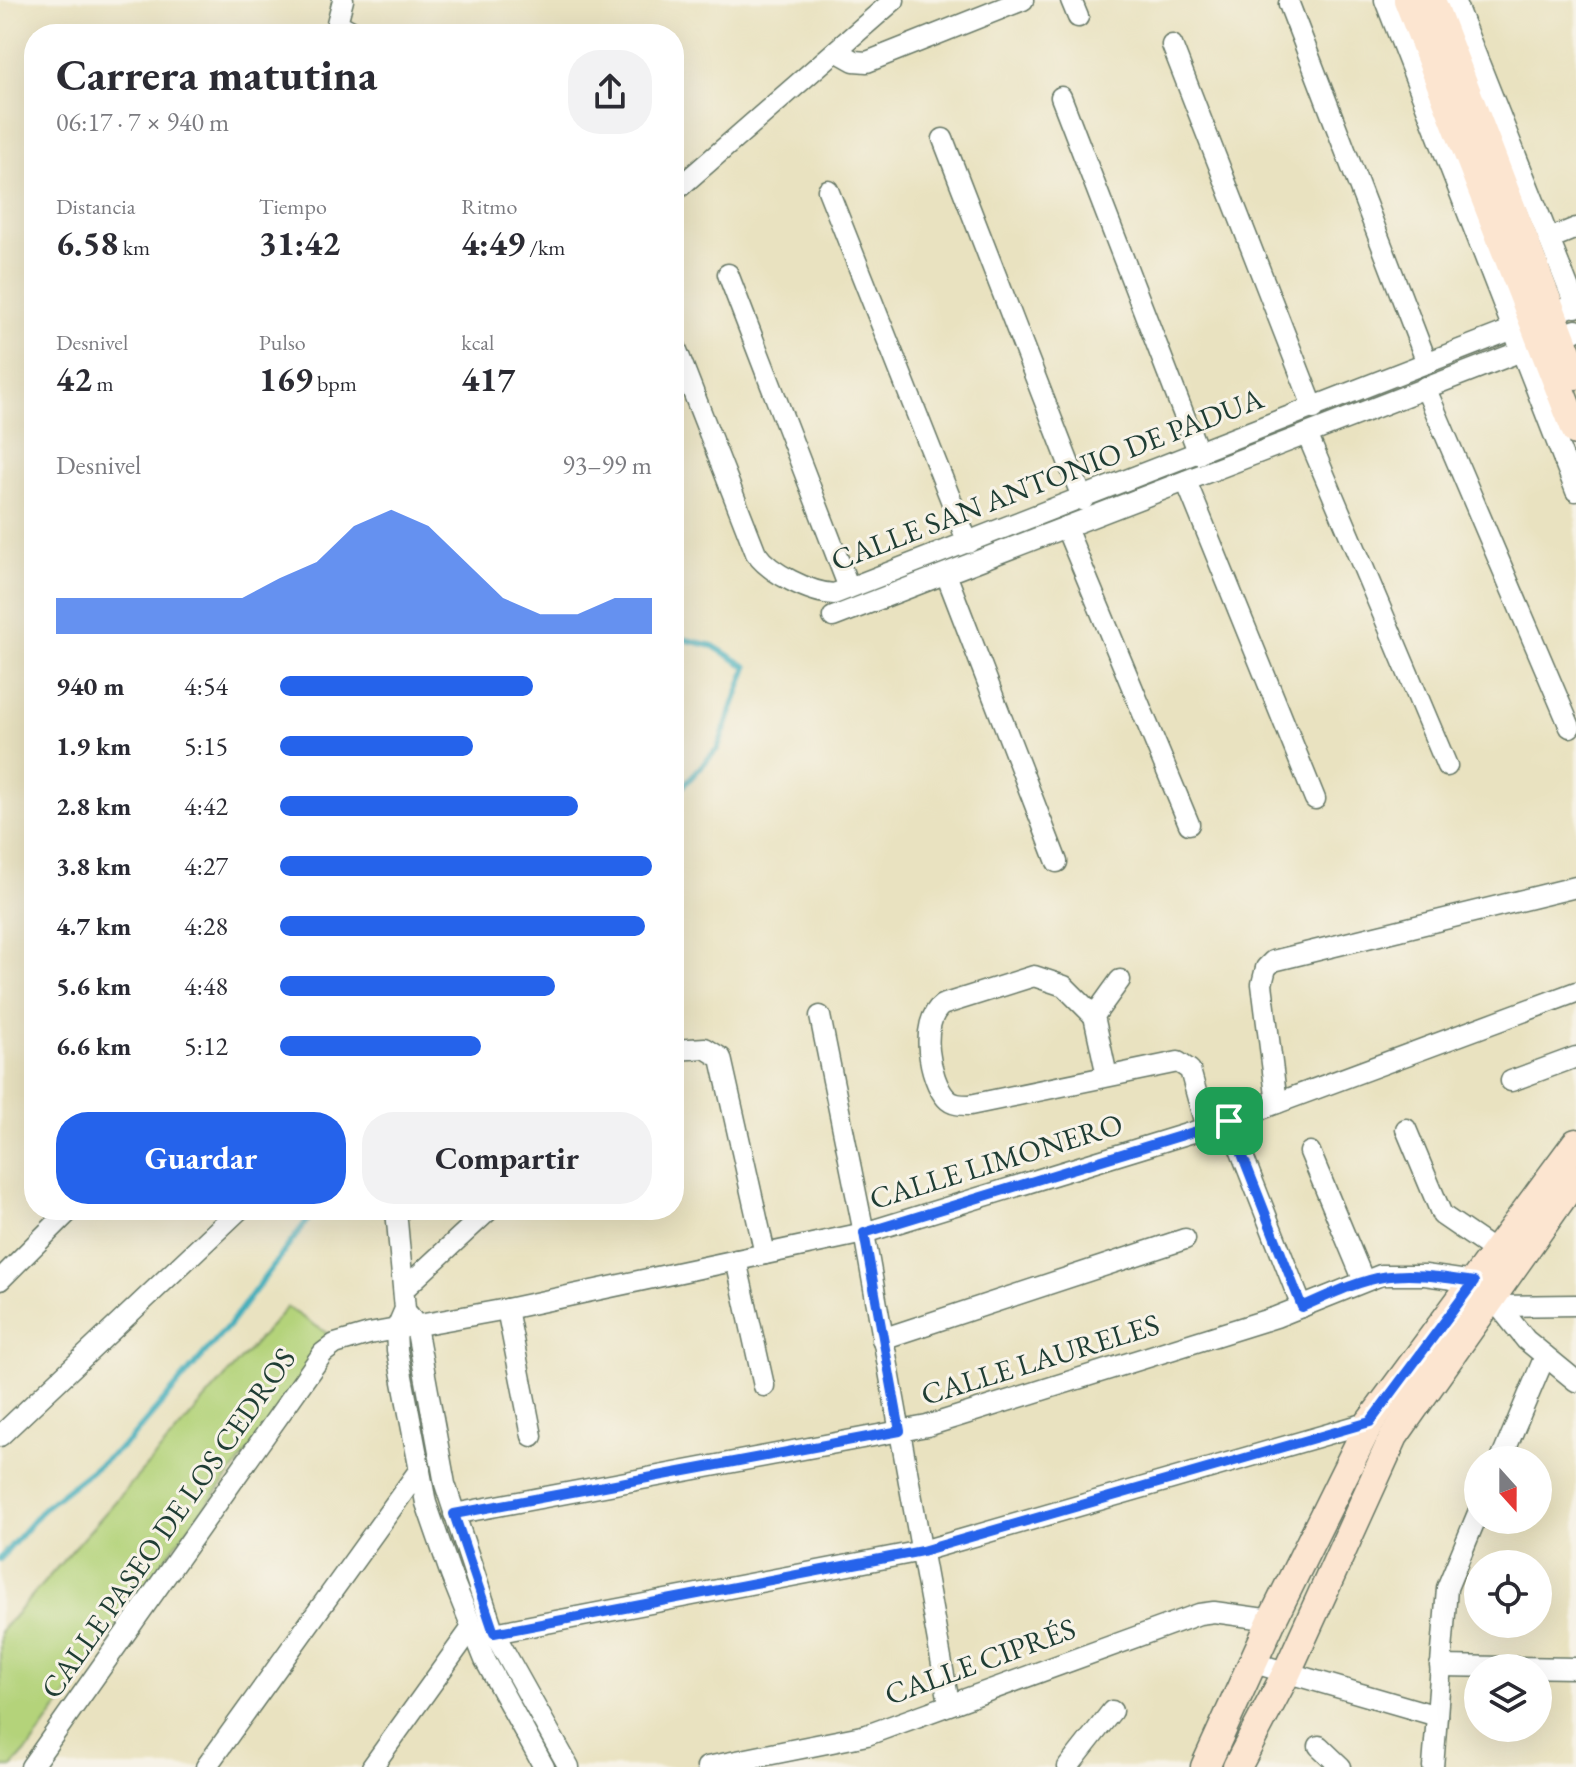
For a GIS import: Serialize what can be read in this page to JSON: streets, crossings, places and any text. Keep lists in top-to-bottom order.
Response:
{
  "streets": {
    "street": [
      "CALLE SAN ANTONIO DE PADUA",
      "CALLE LIMONERO",
      "CALLE LAURELES",
      "CALLE PASEO DE LOS CEDROS",
      "CALLE CIPRÉS"
    ]
  },
  "crossings": [
    ["CALLE LIMONERO", "CALLE PASEO DE LOS CEDROS"]
  ],
  "north": "bottom",
  "page": {
    "heading": ["Carrera matutina", "06:17 · 7 × 940 m"],
    "stats": [
      ["Distancia", "6.58 km"],
      ["Tiempo", "31:42"],
      ["Ritmo", "4:49 /km"],
      ["Desnivel", "42 m"],
      ["Pulso", "169 bpm"],
      ["kcal", "417"]
    ],
    "chart": ["Desnivel", "93–99 m"],
    "list": [
      {
        "name": "940 m",
        "note": "4:54"
      },
      {
        "name": "1.9 km",
        "note": "5:15"
      },
      {
        "name": "2.8 km",
        "note": "4:42"
      },
      {
        "name": "3.8 km",
        "note": "4:27"
      },
      {
        "name": "4.7 km",
        "note": "4:28"
      },
      {
        "name": "5.6 km",
        "note": "4:48"
      },
      {
        "name": "6.6 km",
        "note": "5:12"
      }
    ],
    "buttons": ["Guardar", "Compartir"]
  }
}
